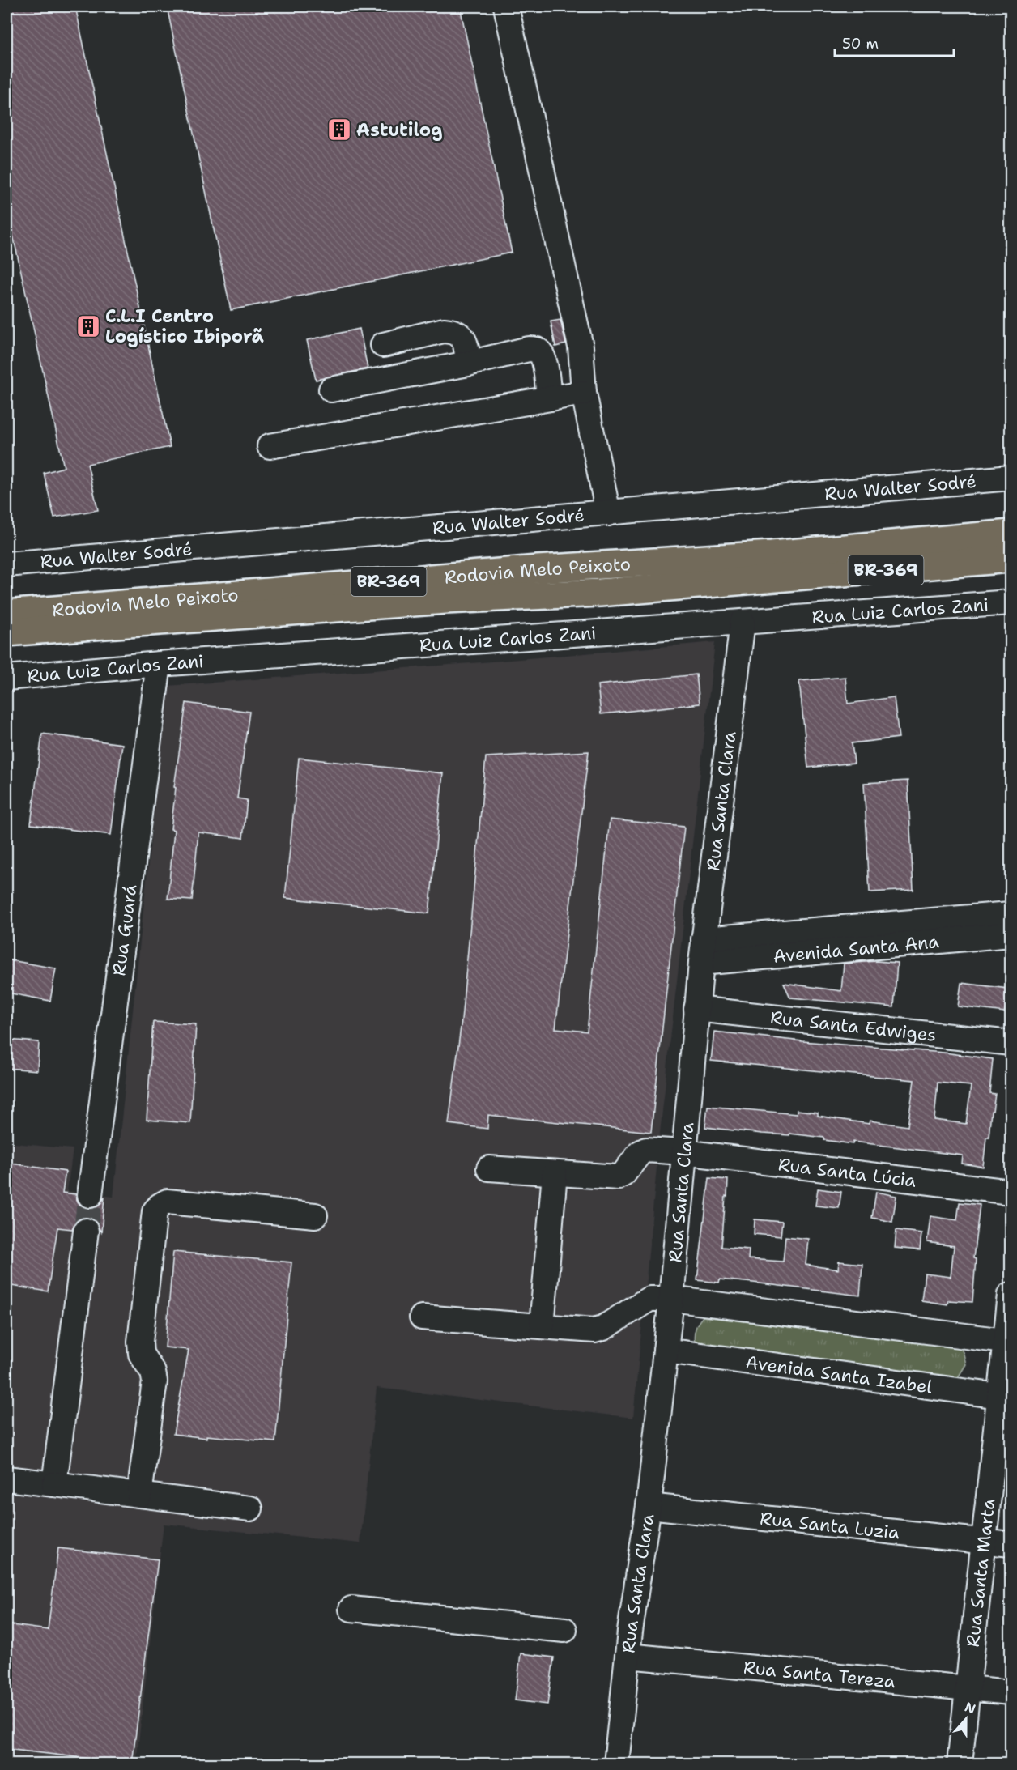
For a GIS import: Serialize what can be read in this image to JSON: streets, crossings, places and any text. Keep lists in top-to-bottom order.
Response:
{
  "streets": {
    "main road": ["Rodovia Melo Peixoto", "BR-369"],
    "street": [
      "Rua Walter Sodré",
      "Rua Luiz Carlos Zani",
      "Rua Santa Clara",
      "Rua Guará",
      "Avenida Santa Ana",
      "Rua Santa Edwiges",
      "Rua Santa Lúcia",
      "Avenida Santa Izabel",
      "Rua Santa Luzia",
      "Rua Santa Marta",
      "Rua Santa Tereza"
    ]
  },
  "crossings": [
    ["Rua Luiz Carlos Zani", "Rua Santa Clara"],
    ["Rua Luiz Carlos Zani", "Rua Guará"],
    ["Rua Santa Clara", "Avenida Santa Ana"],
    ["Rua Santa Clara", "Rua Santa Edwiges"],
    ["Rua Santa Clara", "Rua Santa Lúcia"],
    ["Rua Santa Clara", "Avenida Santa Izabel"],
    ["Rua Santa Clara", "Rua Santa Luzia"],
    ["Rua Santa Clara", "Rua Santa Tereza"],
    ["Avenida Santa Izabel", "Rua Santa Marta"],
    ["Rua Santa Luzia", "Rua Santa Marta"],
    ["Rua Santa Marta", "Rua Santa Tereza"]
  ],
  "places": {
    "building": ["Astutilog", "C.L.I Centro Logístico Ibiporã"]
  },
  "scale_bar": "50 m",
  "north": "top"
}
